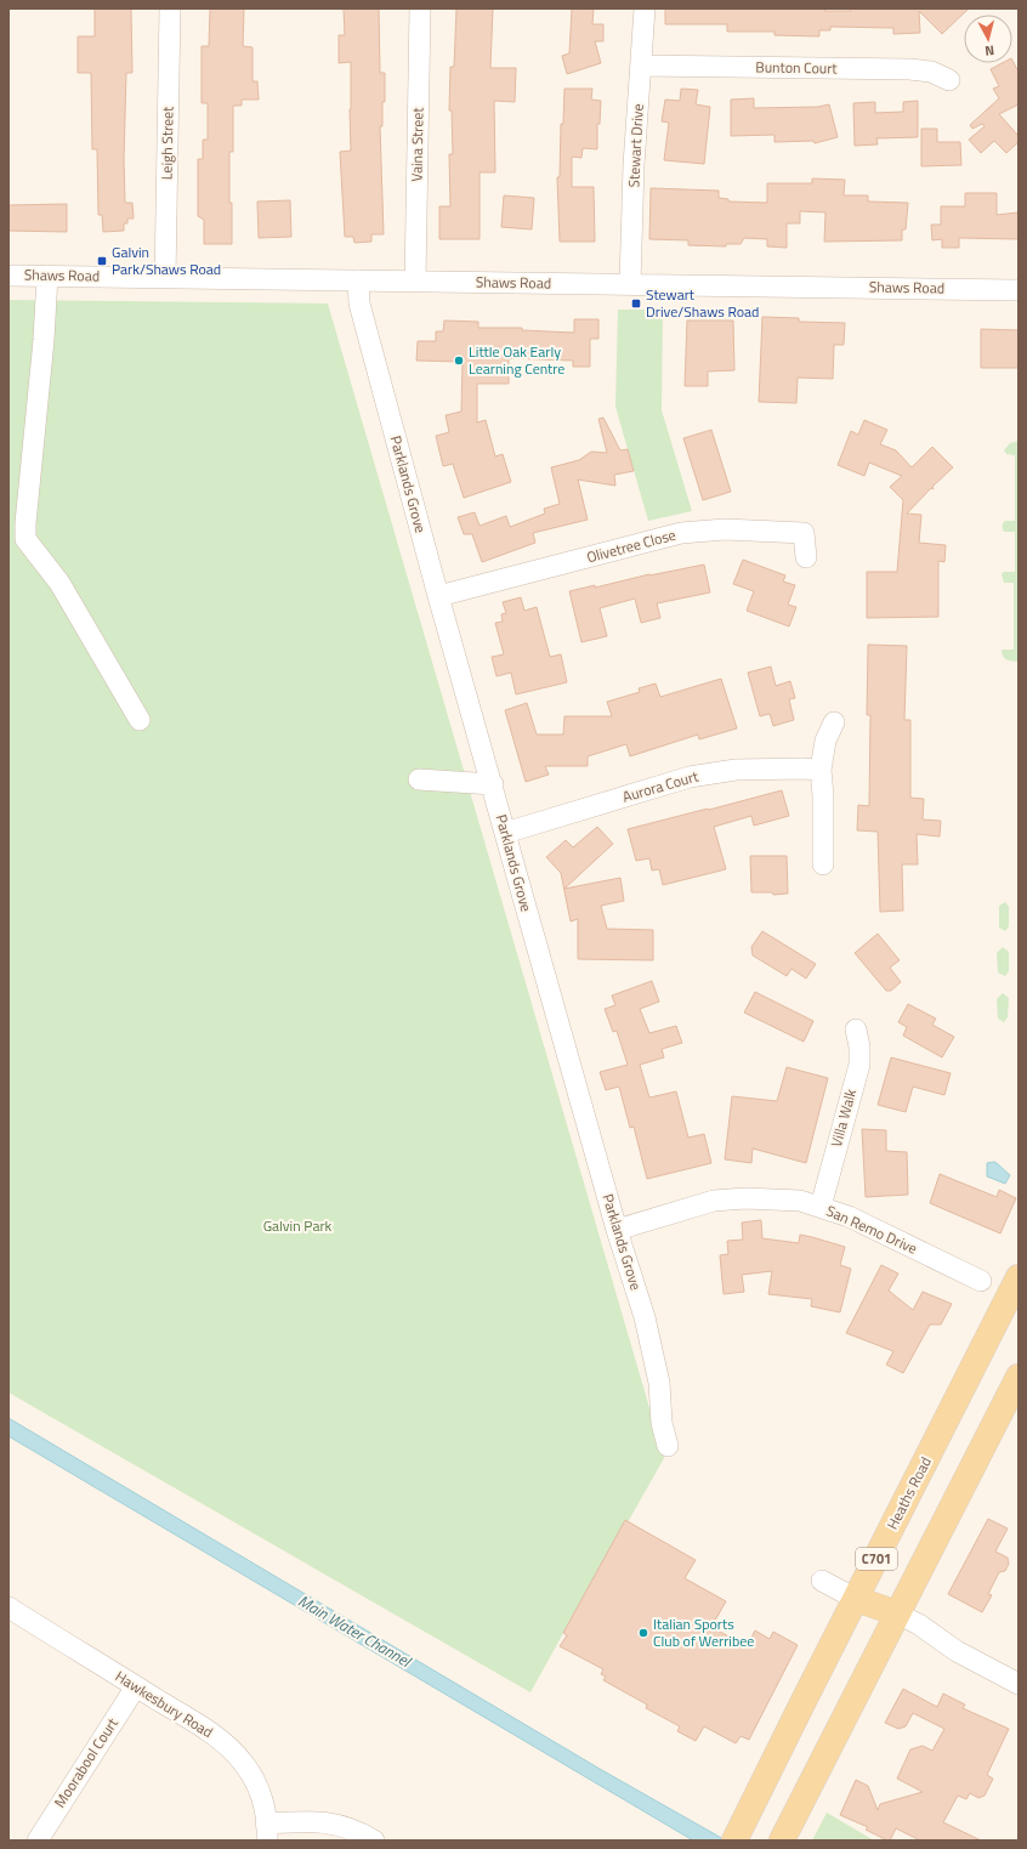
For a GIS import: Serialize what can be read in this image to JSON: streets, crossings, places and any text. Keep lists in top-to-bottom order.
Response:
{
  "streets": {
    "main road": ["Heaths Road", "C701"],
    "street": [
      "Bunton Court",
      "Leigh Street",
      "Vaina Street",
      "Stewart Drive",
      "Shaws Road",
      "Parklands Grove",
      "Olivetree Close",
      "Aurora Court",
      "Villa Walk",
      "San Remo Drive",
      "Hawkesbury Road",
      "Moorabool Court"
    ]
  },
  "crossings": [
    ["Bunton Court", "Stewart Drive"],
    ["Leigh Street", "Shaws Road"],
    ["Vaina Street", "Shaws Road"],
    ["Stewart Drive", "Shaws Road"],
    ["Shaws Road", "Parklands Grove"],
    ["Parklands Grove", "Olivetree Close"],
    ["Parklands Grove", "Aurora Court"],
    ["Parklands Grove", "San Remo Drive"],
    ["Villa Walk", "San Remo Drive"],
    ["Hawkesbury Road", "Moorabool Court"]
  ],
  "water": ["Main Water Channel"],
  "parks": ["Galvin Park"],
  "places": {
    "transit": ["Galvin Park/Shaws Road", "Stewart Drive/Shaws Road"],
    "other": ["Little Oak Early Learning Centre", "Italian Sports Club of Werribee"]
  },
  "north": "bottom"
}
